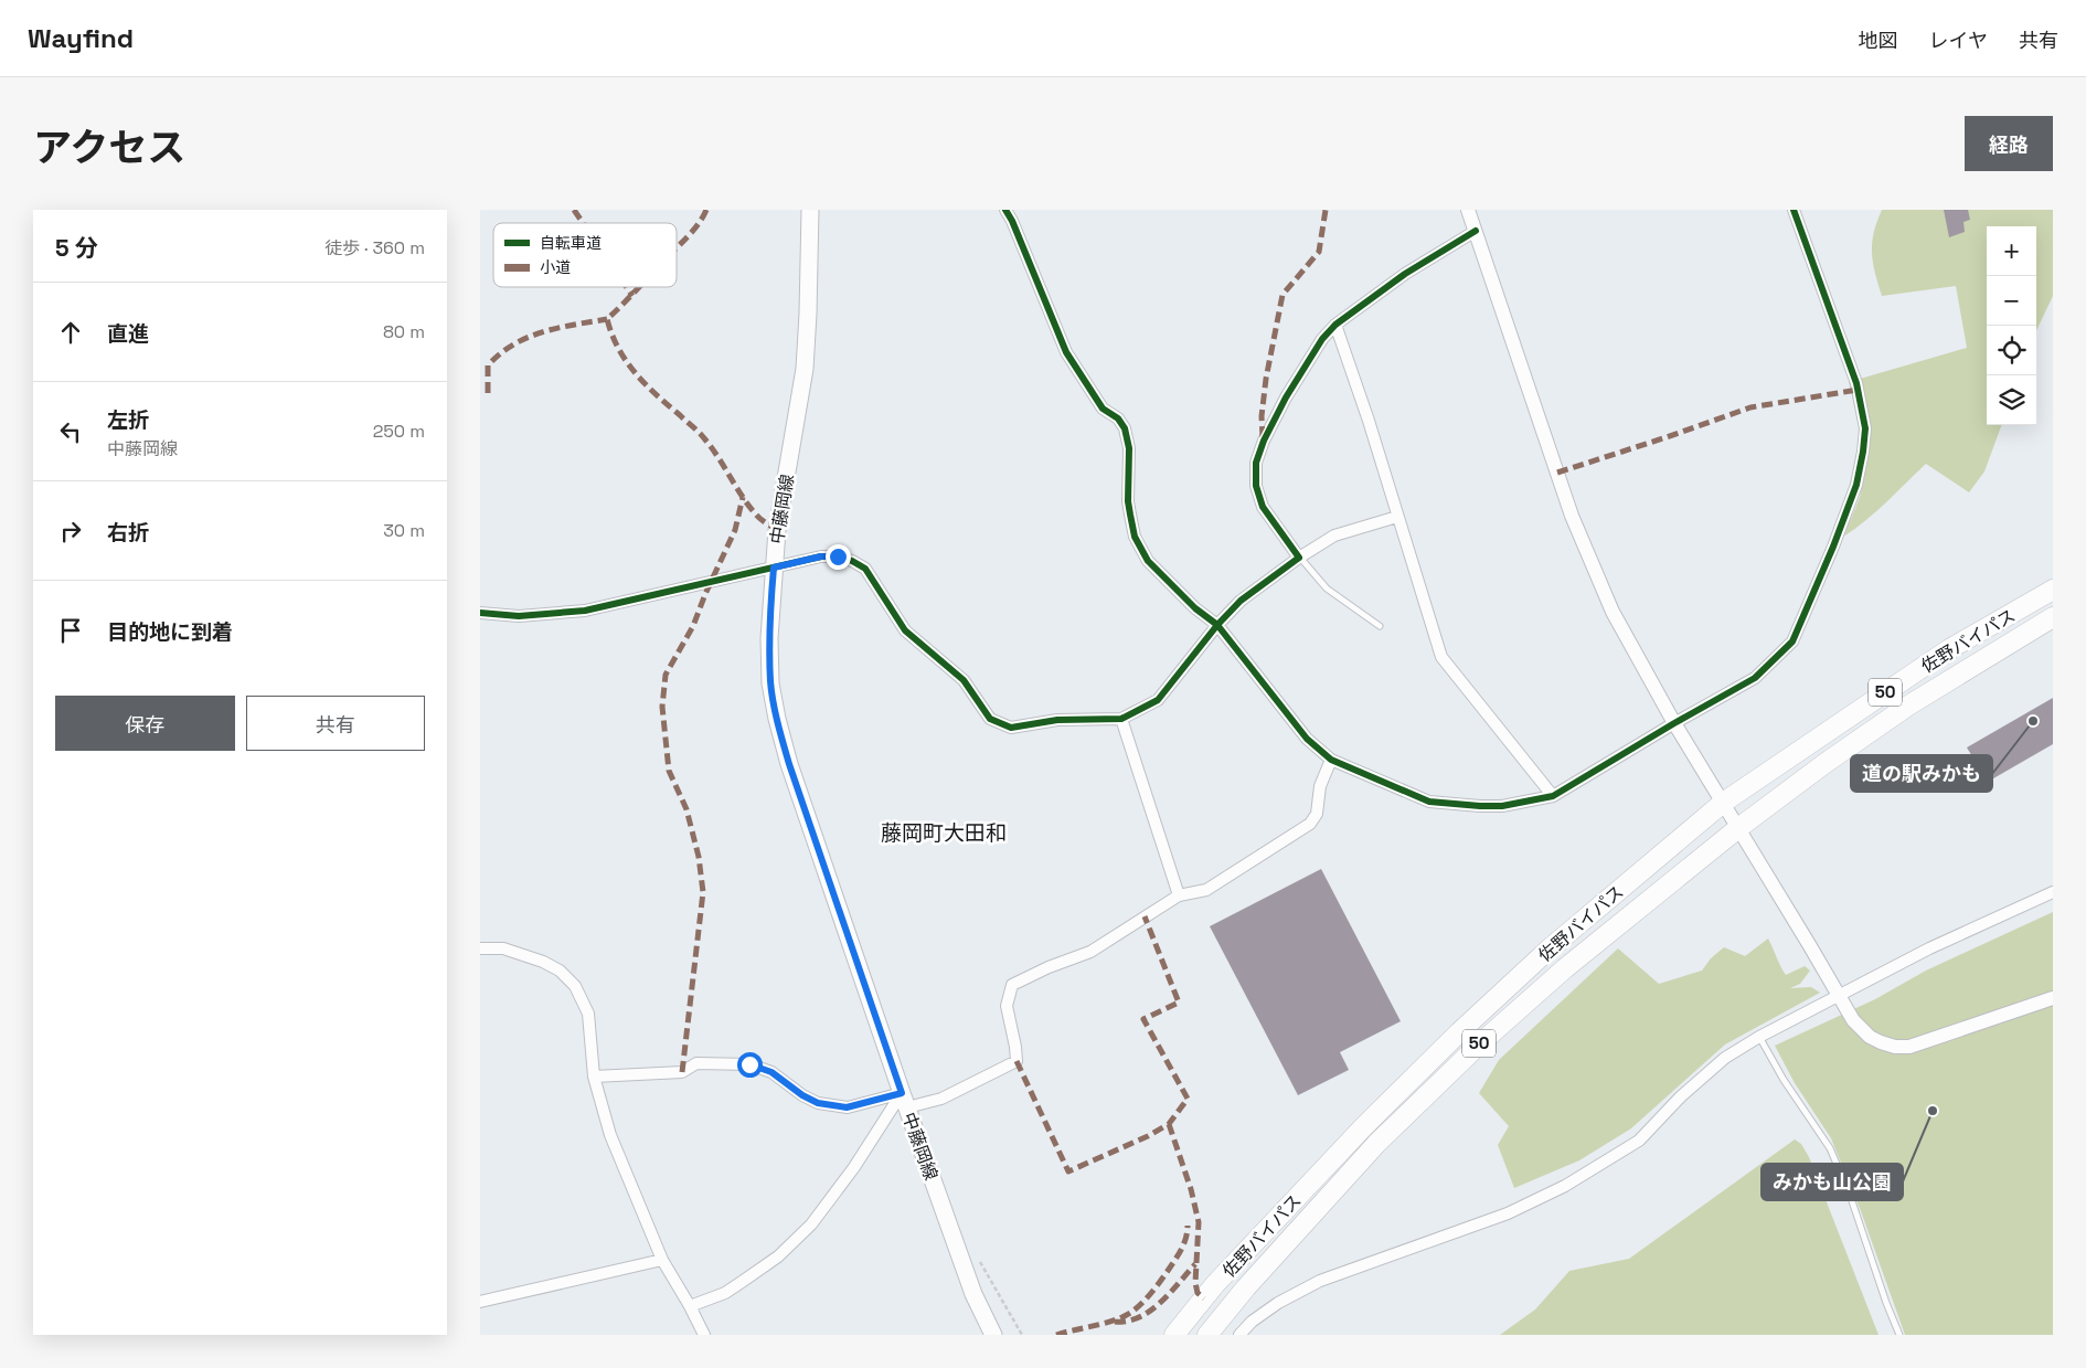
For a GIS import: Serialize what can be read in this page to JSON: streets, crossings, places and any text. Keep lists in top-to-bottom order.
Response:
{
  "streets": {
    "highway": ["佐野バイパス", "50"],
    "main road": ["中藤岡線"]
  },
  "districts": ["藤岡町大田和"],
  "places": ["道の駅みかも", "みかも山公園"],
  "legend": ["自転車道", "小道"],
  "page": {
    "header": "Wayfind",
    "nav": ["地図", "レイヤ", "共有"],
    "title": "アクセス",
    "buttons": [
      "経路",
      ["保存", "共有"]
    ],
    "heading": ["5 分", "徒歩 · 360 m"],
    "map_buttons": ["+", "−"],
    "list": [
      ["直進", "80 m"],
      ["左折", "中藤岡線", "250 m"],
      ["右折", "30 m"],
      "目的地に到着"
    ]
  }
}
